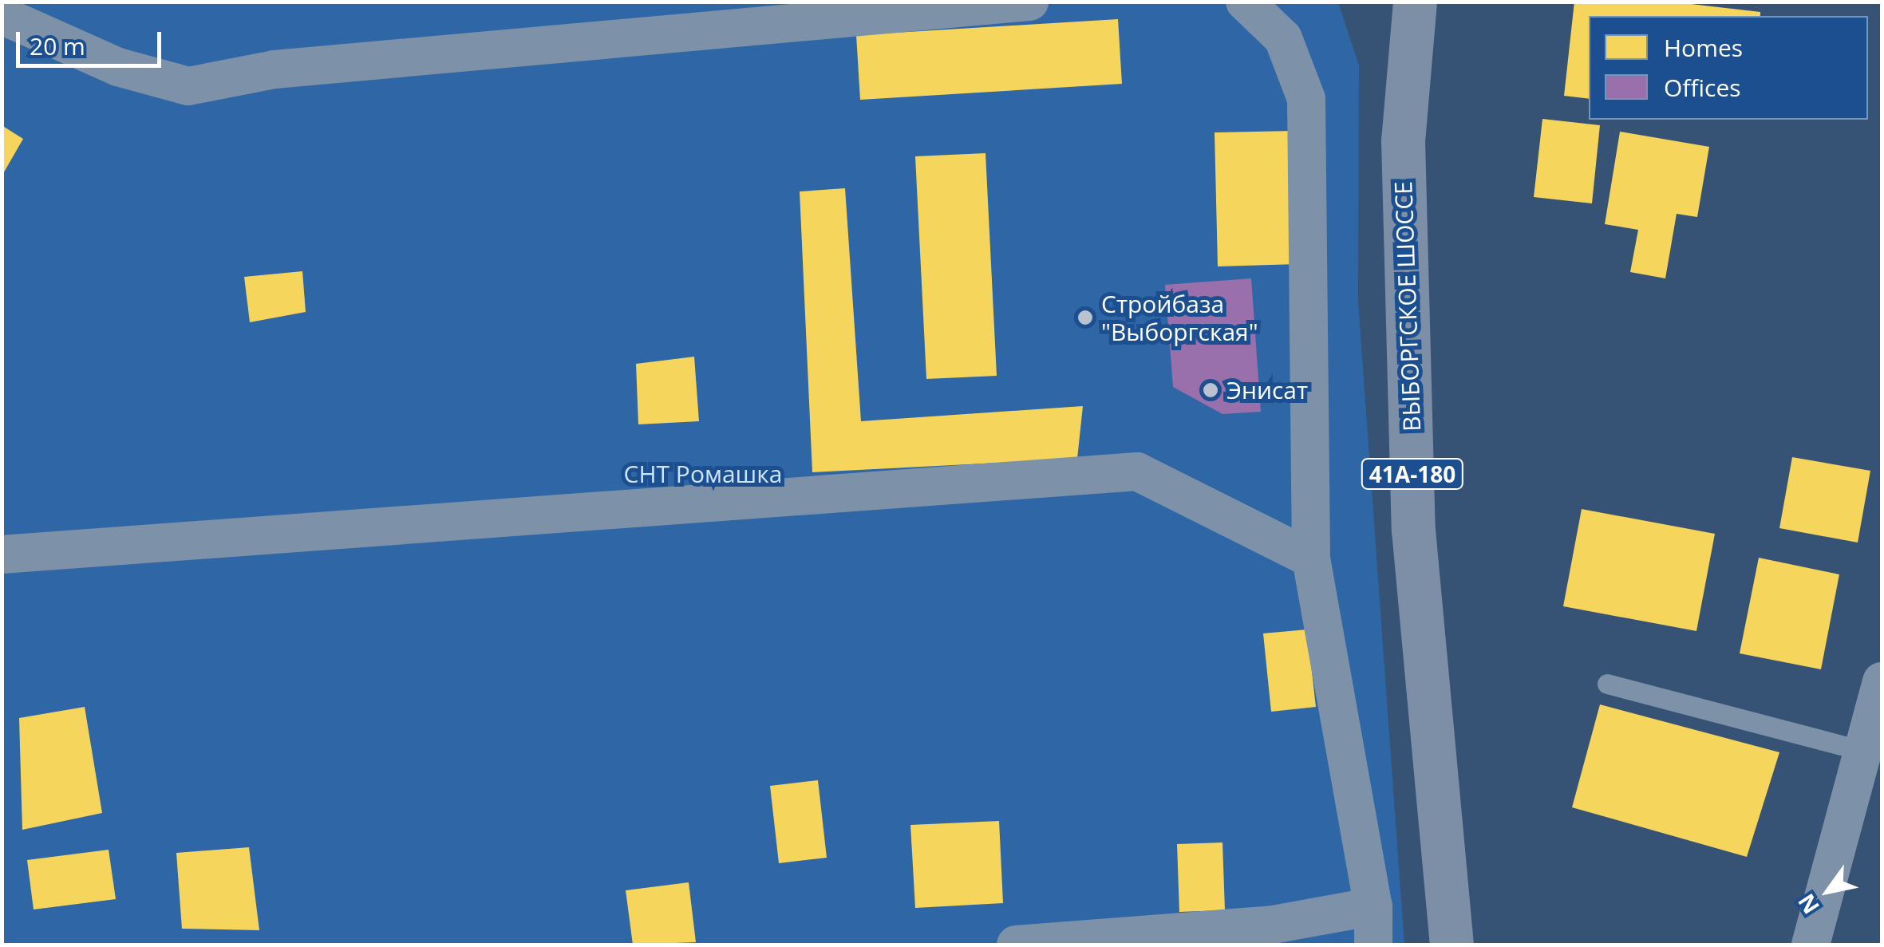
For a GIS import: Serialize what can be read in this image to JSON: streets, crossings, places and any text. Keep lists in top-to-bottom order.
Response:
{
  "streets": {
    "main road": ["ВЫБОРГСКОЕ ШОССЕ", "41А-180"]
  },
  "parks": ["СНТ Ромашка"],
  "places": ["Стройбаза \"Выборгская\"", "Энисат"],
  "legend": ["Homes", "Offices"],
  "scale_bar": "20 m",
  "north": "bottom left"
}
